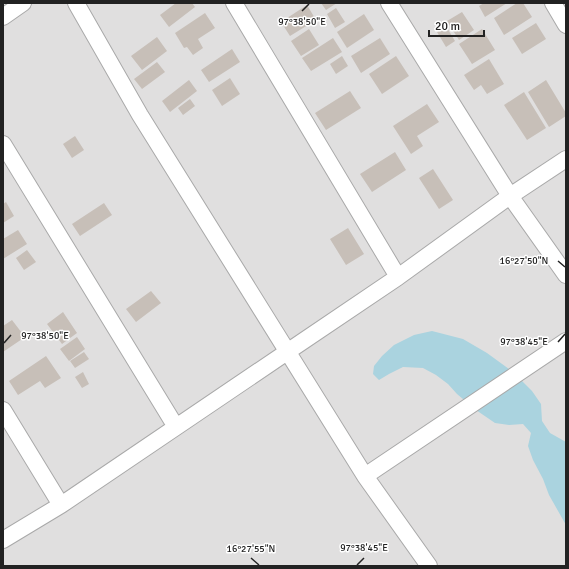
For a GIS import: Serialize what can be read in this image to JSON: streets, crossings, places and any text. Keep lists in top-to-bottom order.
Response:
{
  "scale_bar": "20 m",
  "coordinates": [
    "97°38'50\"E",
    "16°27'50\"N",
    "97°38'45\"E",
    "16°27'55\"N"
  ]
}
